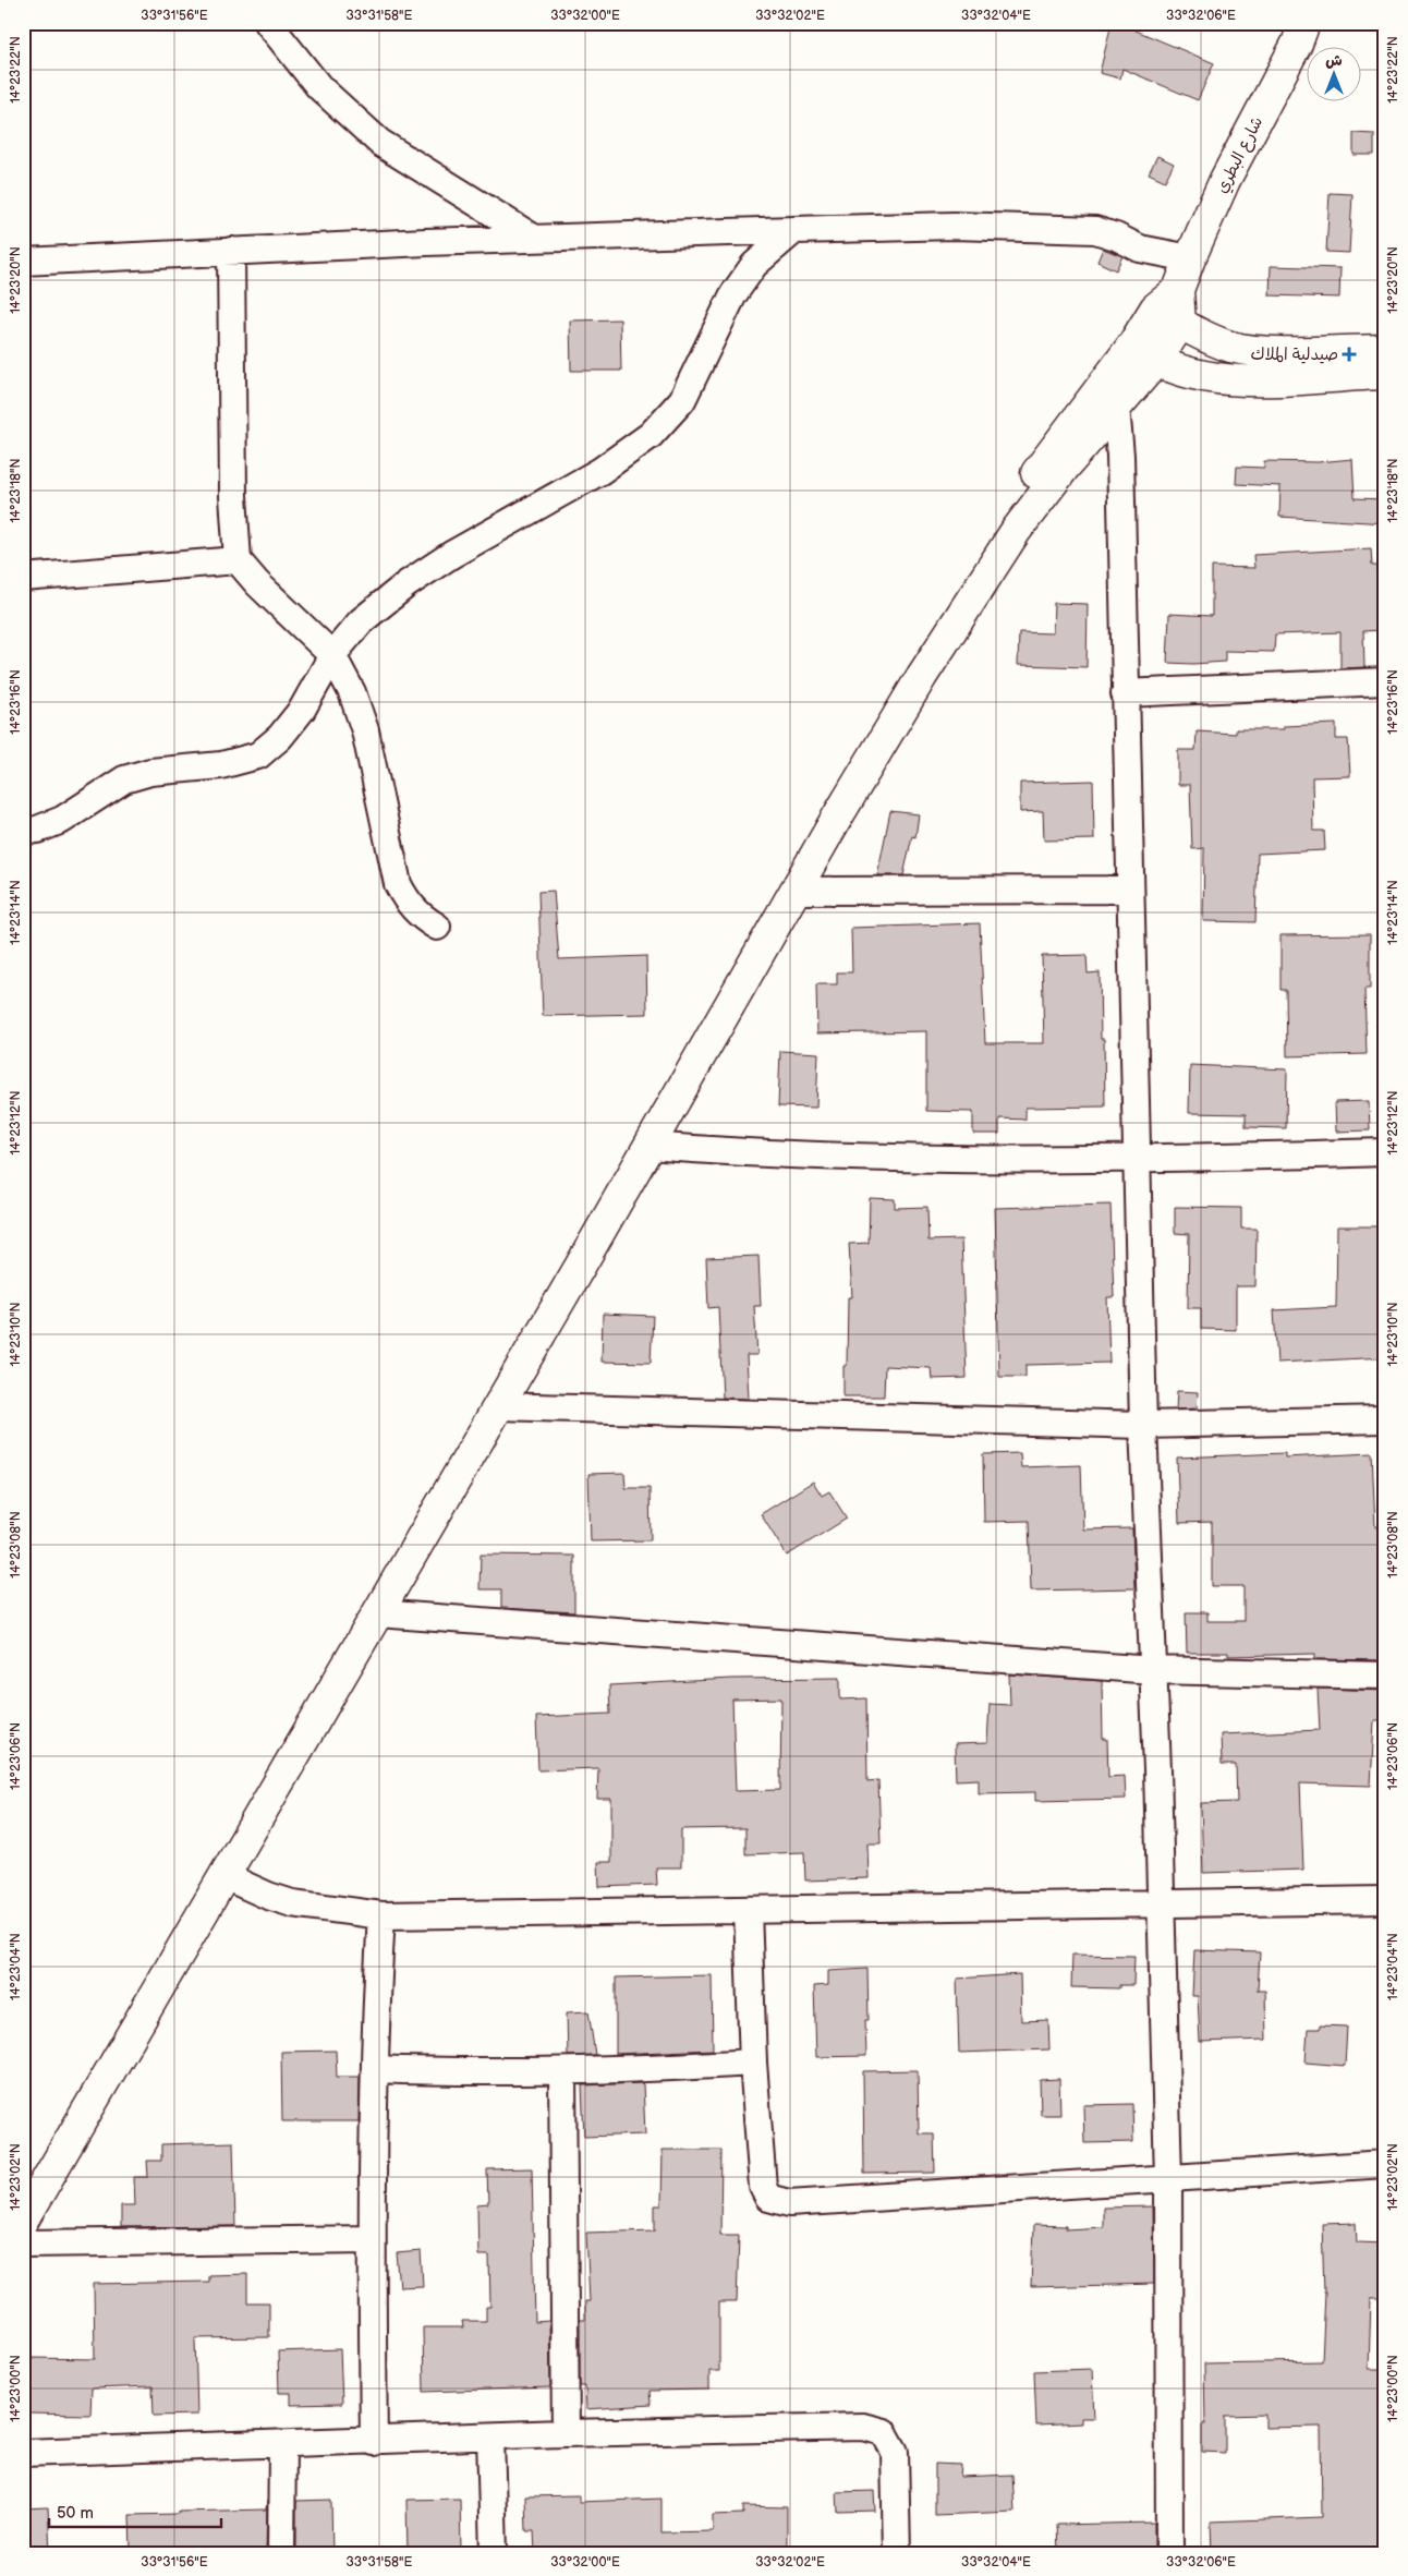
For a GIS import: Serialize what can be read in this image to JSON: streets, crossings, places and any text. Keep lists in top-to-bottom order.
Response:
{
  "streets": {
    "street": ["شارع البطري"]
  },
  "places": {
    "health": ["صيدلية الملاك"]
  },
  "scale_bar": "50 m",
  "north": "top",
  "coordinates": [
    "33°31'56\"E",
    "33°31'58\"E",
    "33°32'00\"E",
    "33°32'02\"E",
    "33°32'04\"E",
    "33°32'06\"E",
    "14°23'22\"N",
    "14°23'20\"N",
    "14°23'18\"N",
    "14°23'16\"N",
    "14°23'14\"N",
    "14°23'12\"N",
    "14°23'10\"N",
    "14°23'08\"N",
    "14°23'06\"N",
    "14°23'04\"N",
    "14°23'02\"N",
    "14°23'00\"N"
  ]
}
